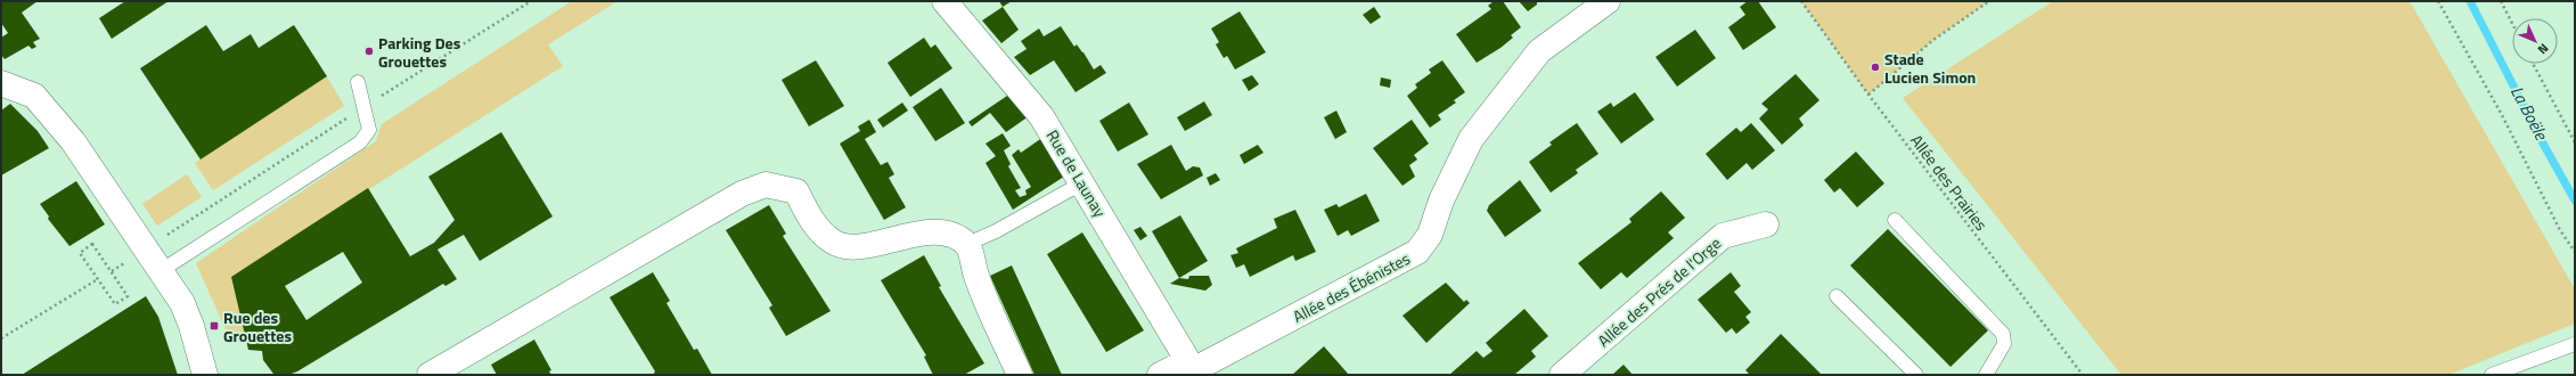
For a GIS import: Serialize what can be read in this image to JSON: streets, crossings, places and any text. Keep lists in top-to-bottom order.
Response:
{
  "streets": {
    "street": ["Rue de Launay", "Allée des Ébénistes", "Allée des Prés de l'Orge"],
    "path": ["Allée des Prairies"]
  },
  "crossings": [
    ["Rue de Launay", "Allée des Ébénistes"]
  ],
  "water": ["La Boële"],
  "places": {
    "other": ["Parking Des Grouettes", "Stade Lucien Simon"],
    "transit": ["Rue des Grouettes"]
  },
  "north": "bottom right"
}
